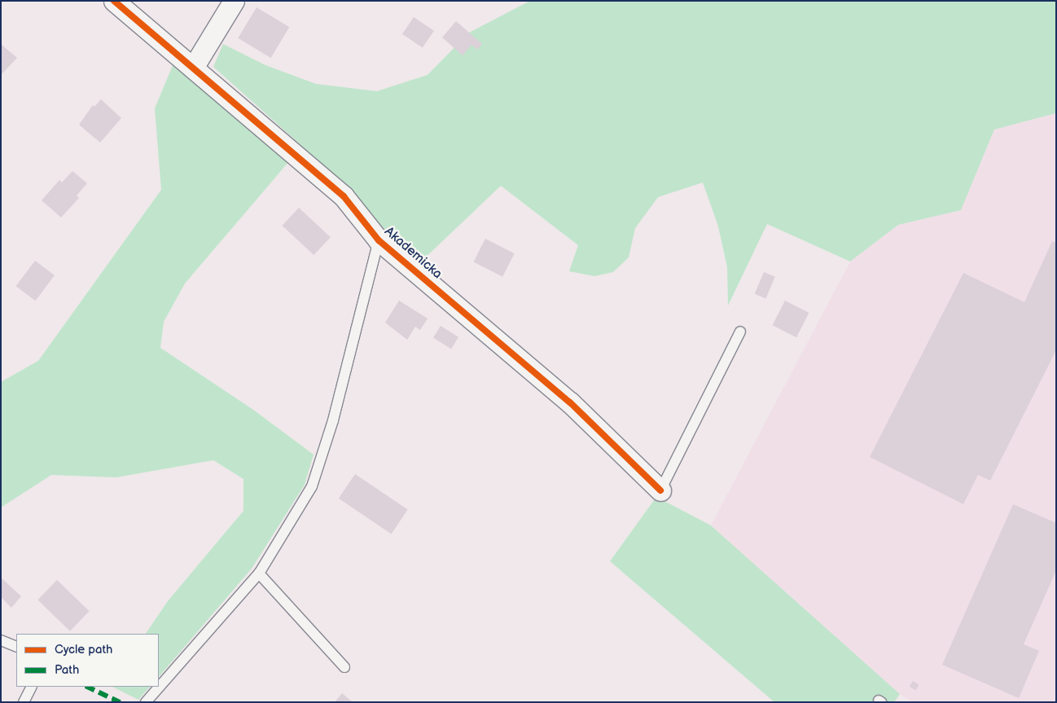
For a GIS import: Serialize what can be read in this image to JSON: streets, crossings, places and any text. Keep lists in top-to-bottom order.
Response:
{
  "streets": {
    "street": ["Akademicka"]
  },
  "legend": ["Cycle path", "Path"]
}
